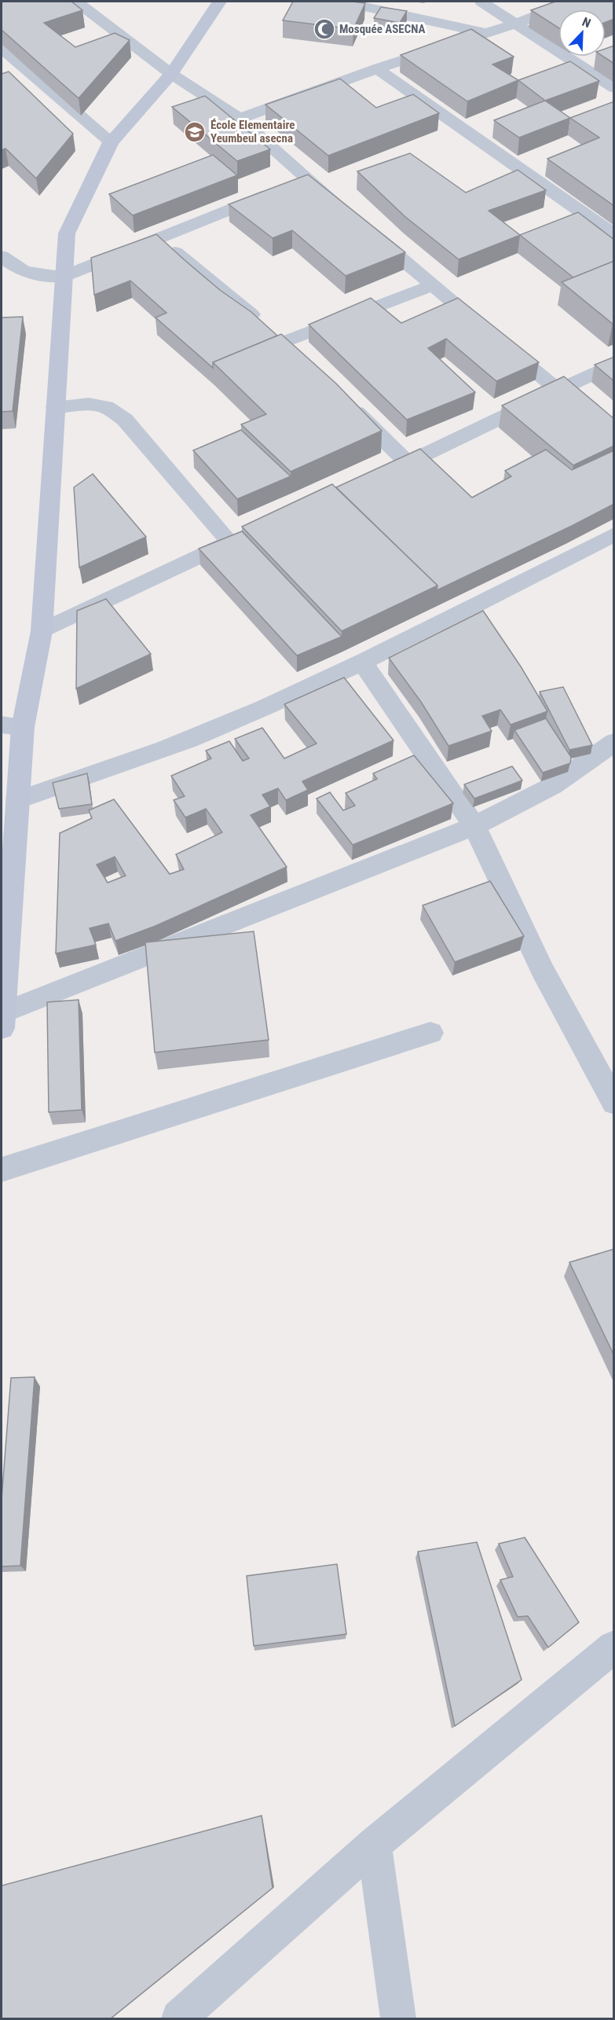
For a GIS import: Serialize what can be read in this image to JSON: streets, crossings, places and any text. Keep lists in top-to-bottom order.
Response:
{
  "places": {
    "mosque": ["Mosquée ASECNA"],
    "school or university": ["École Elementaire Yeumbeul asecna"]
  },
  "north": "top right"
}
